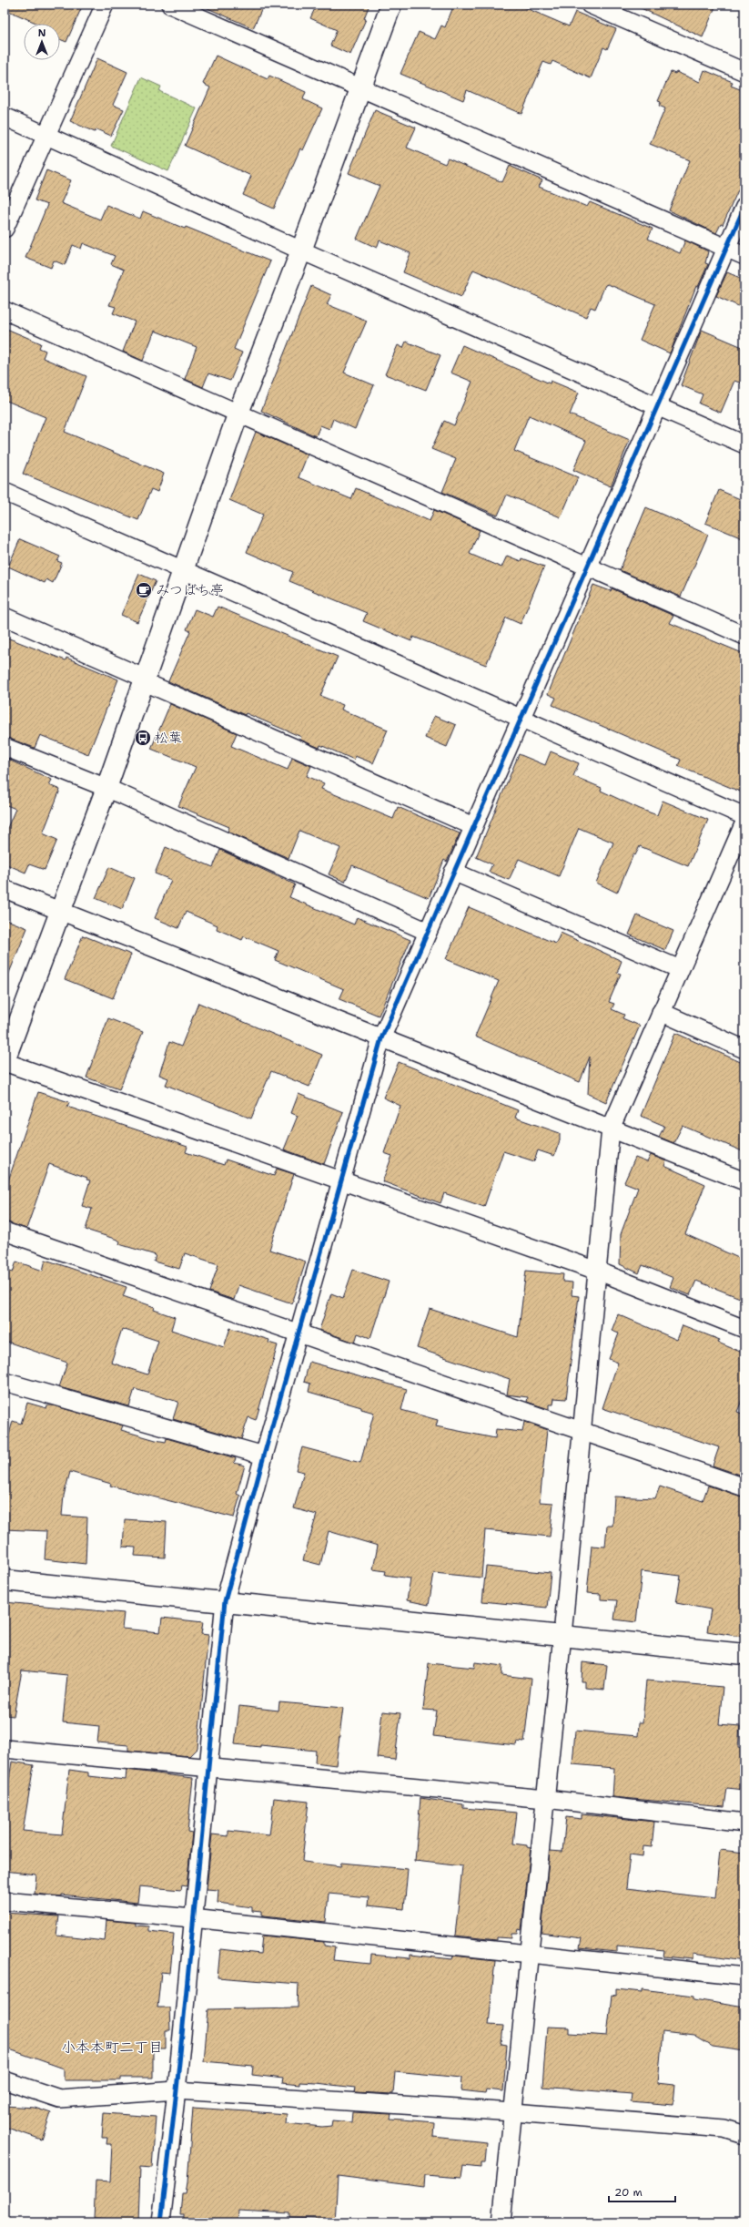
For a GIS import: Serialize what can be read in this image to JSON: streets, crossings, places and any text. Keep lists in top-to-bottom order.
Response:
{
  "districts": ["小本本町二丁目"],
  "places": {
    "cafe": ["みつばち亭"],
    "bus stop": ["松葉"]
  },
  "scale_bar": "20 m",
  "north": "top"
}
